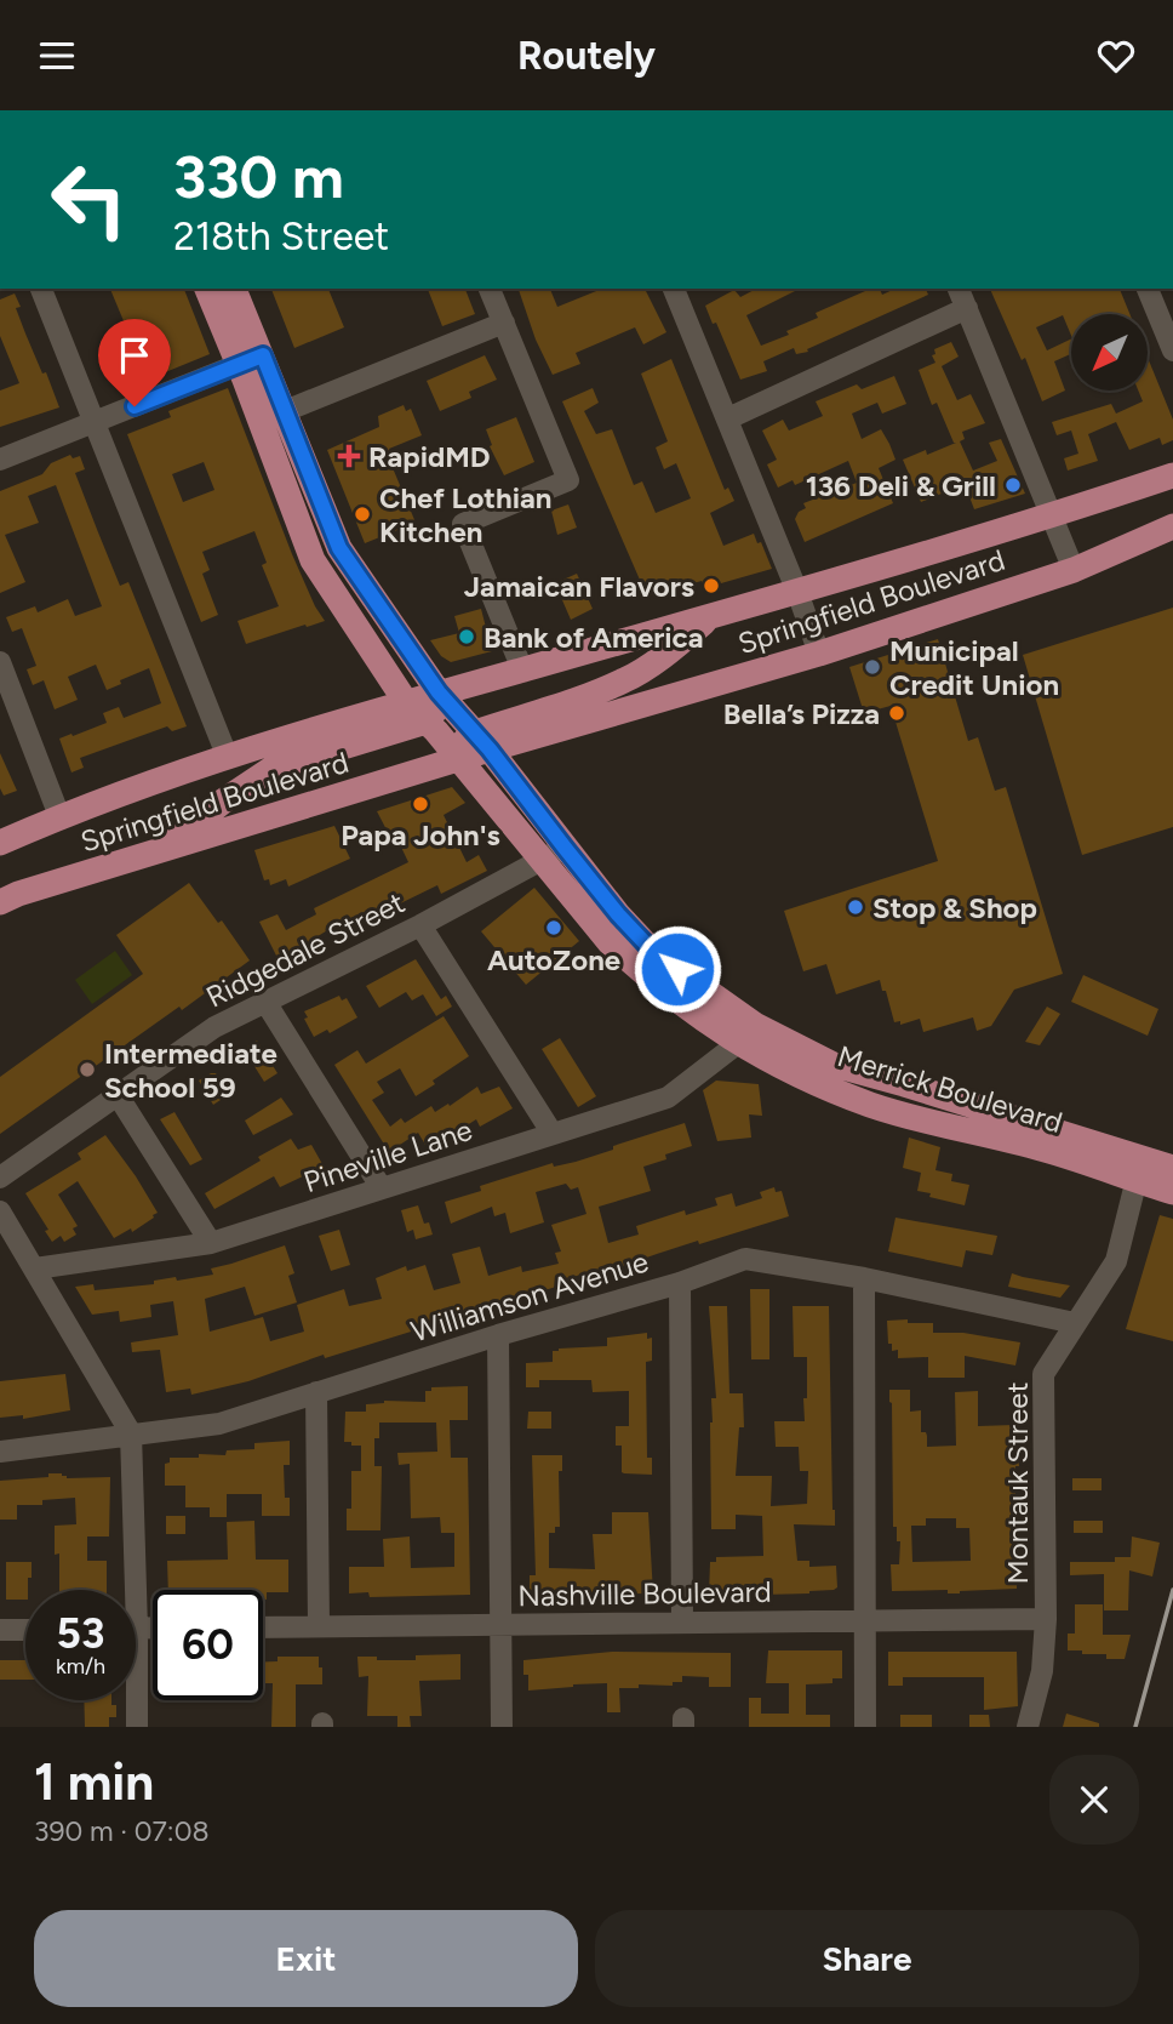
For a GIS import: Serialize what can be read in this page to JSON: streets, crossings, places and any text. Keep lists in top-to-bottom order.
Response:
{
  "streets": {
    "main road": ["Springfield Boulevard", "Merrick Boulevard"],
    "street": [
      "Ridgedale Street",
      "Pineville Lane",
      "Williamson Avenue",
      "Montauk Street",
      "Nashville Boulevard"
    ]
  },
  "crossings": [
    ["Springfield Boulevard", "Merrick Boulevard"],
    ["Ridgedale Street", "Merrick Boulevard"],
    ["Merrick Boulevard", "Pineville Lane"],
    ["Merrick Boulevard", "Montauk Street"],
    ["Williamson Avenue", "Montauk Street"],
    ["Montauk Street", "Nashville Boulevard"]
  ],
  "places": {
    "health": ["RapidMD"],
    "other": [
      "136 Deli & Grill",
      "Chef Lothian Kitchen",
      "Jamaican Flavors",
      "Bank of America",
      "Municipal Credit Union",
      "Bella’s Pizza",
      "Papa John's",
      "Stop & Shop",
      "AutoZone",
      "Intermediate School 59"
    ]
  },
  "north": "bottom left",
  "page": {
    "header": "Routely",
    "turn": ["330 m", "218th Street"],
    "speed": "53 km/h",
    "limit": "60",
    "heading": ["1 min", "390 m · 07:08"],
    "buttons": ["Exit", "Share"]
  }
}
